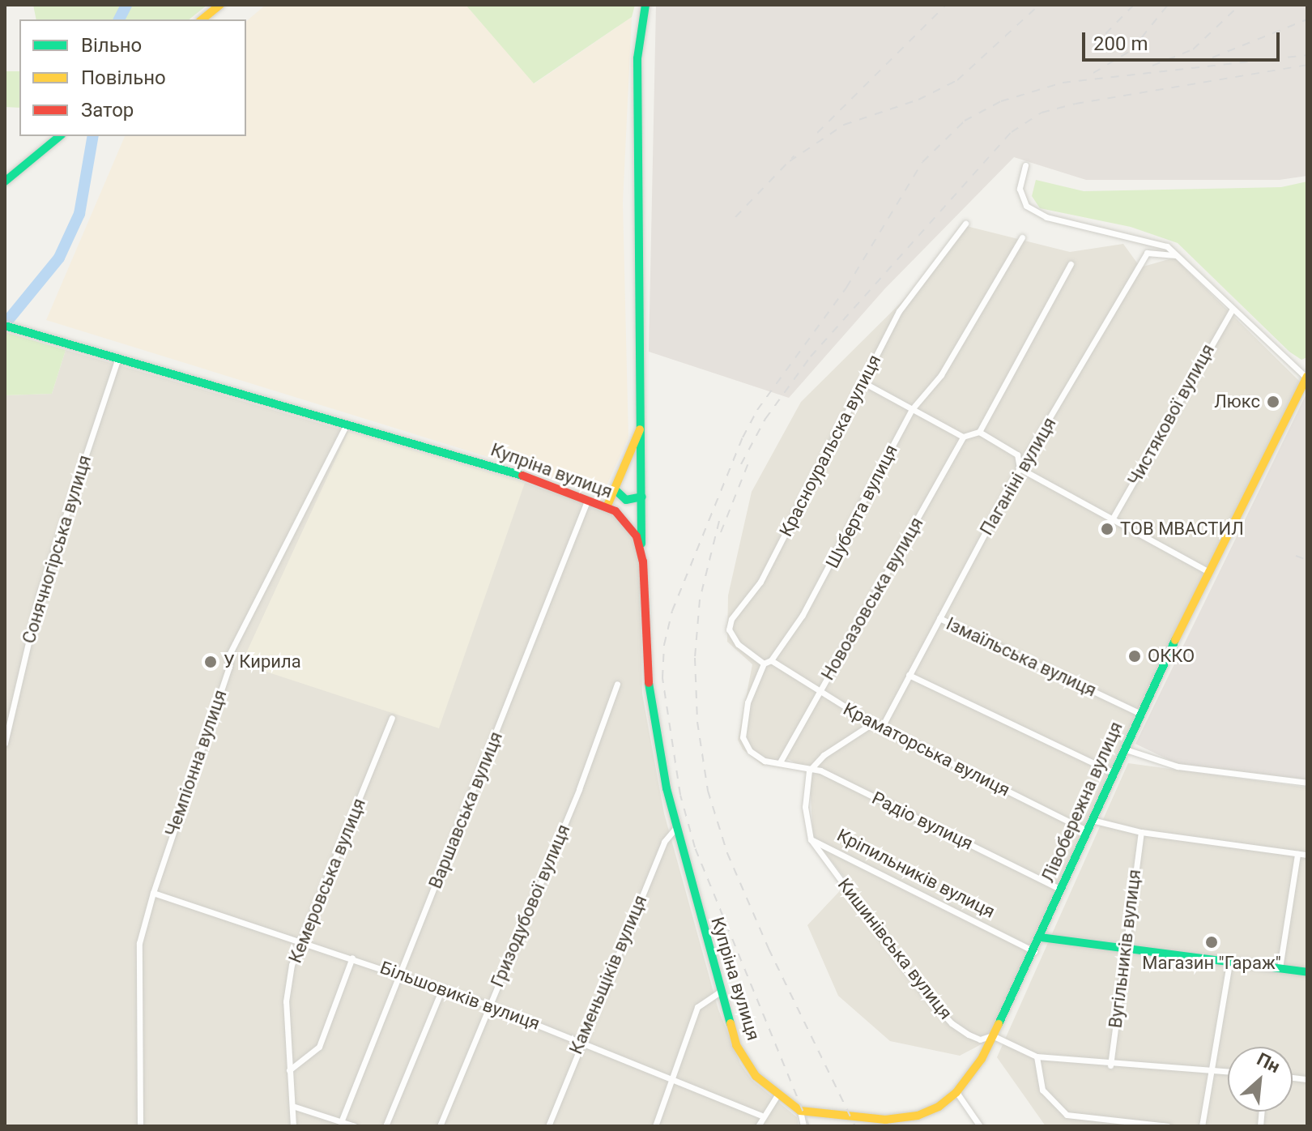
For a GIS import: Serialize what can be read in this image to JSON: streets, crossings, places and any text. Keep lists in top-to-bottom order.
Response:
{
  "streets": {
    "main road": ["Купріна вулиця", "Лівобережна вулиця"],
    "street": [
      "Чистякової вулиця",
      "Красноуральска вулиця",
      "Паганіні вулиця",
      "Шуберта вулиця",
      "Сонячногірська вулиця",
      "Новоазовська вулиця",
      "Ізмаїльська вулиця",
      "Краматорська вулиця",
      "Чемпіонна вулиця",
      "Варшавська вулиця",
      "Радіо вулиця",
      "Кріпильників вулиця",
      "Кемеровська вулиця",
      "Гризодубової вулиця",
      "Кишинівська вулиця",
      "Вугільників вулиця",
      "Каменьщіків вулиця",
      "Більшовиків вулиця"
    ]
  },
  "crossings": [
    ["Купріна вулиця", "Сонячногірська вулиця"],
    ["Купріна вулиця", "Чемпіонна вулиця"],
    ["Купріна вулиця", "Лівобережна вулиця"],
    ["Купріна вулиця", "Варшавська вулиця"],
    ["Купріна вулиця", "Каменьщіків вулиця"],
    ["Паганіні вулиця", "Ізмаїльська вулиця"],
    ["Паганіні вулиця", "Краматорська вулиця"],
    ["Шуберта вулиця", "Краматорська вулиця"],
    ["Новоазовська вулиця", "Краматорська вулиця"],
    ["Новоазовська вулиця", "Радіо вулиця"],
    ["Ізмаїльська вулиця", "Лівобережна вулиця"],
    ["Краматорська вулиця", "Лівобережна вулиця"],
    ["Чемпіонна вулиця", "Більшовиків вулиця"],
    ["Лівобережна вулиця", "Радіо вулиця"],
    ["Лівобережна вулиця", "Кріпильників вулиця"],
    ["Лівобережна вулиця", "Кишинівська вулиця"],
    ["Варшавська вулиця", "Більшовиків вулиця"],
    ["Радіо вулиця", "Кріпильників вулиця"],
    ["Кріпильників вулиця", "Кишинівська вулиця"],
    ["Кемеровська вулиця", "Більшовиків вулиця"],
    ["Гризодубової вулиця", "Більшовиків вулиця"],
    ["Каменьщіків вулиця", "Більшовиків вулиця"]
  ],
  "places": [
    "Люкс",
    "ТОВ МВАСТИЛ",
    "ОККО",
    "У Кирила",
    "Магазин \"Гараж\""
  ],
  "legend": ["Вільно", "Повільно", "Затор"],
  "scale_bar": "200 m",
  "north": "top right"
}
